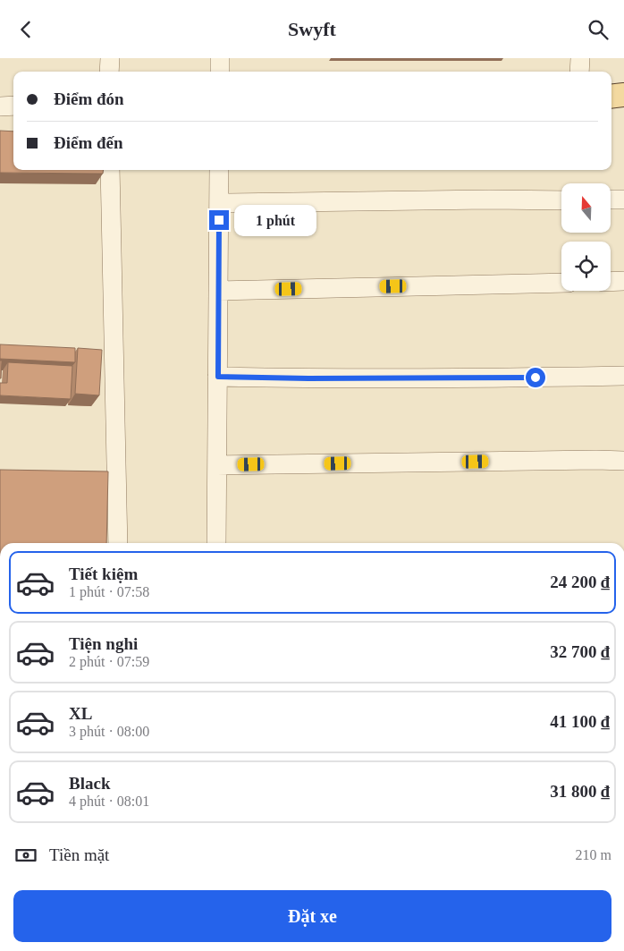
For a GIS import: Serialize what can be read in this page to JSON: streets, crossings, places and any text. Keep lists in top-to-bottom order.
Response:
{
  "north": "top",
  "page": {
    "header": "Swyft",
    "banner": ["Điểm đón", "Điểm đến"],
    "bubble": "1 phút",
    "list": [
      {
        "name": "Tiết kiệm",
        "note": "1 phút · 07:58",
        "value": "24 200 ₫"
      },
      {
        "name": "Tiện nghi",
        "note": "2 phút · 07:59",
        "value": "32 700 ₫"
      },
      {
        "name": "XL",
        "note": "3 phút · 08:00",
        "value": "41 100 ₫"
      },
      {
        "name": "Black",
        "note": "4 phút · 08:01",
        "value": "31 800 ₫"
      }
    ],
    "pay": ["Tiền mặt", "210 m"],
    "buttons": "Đặt xe"
  }
}
